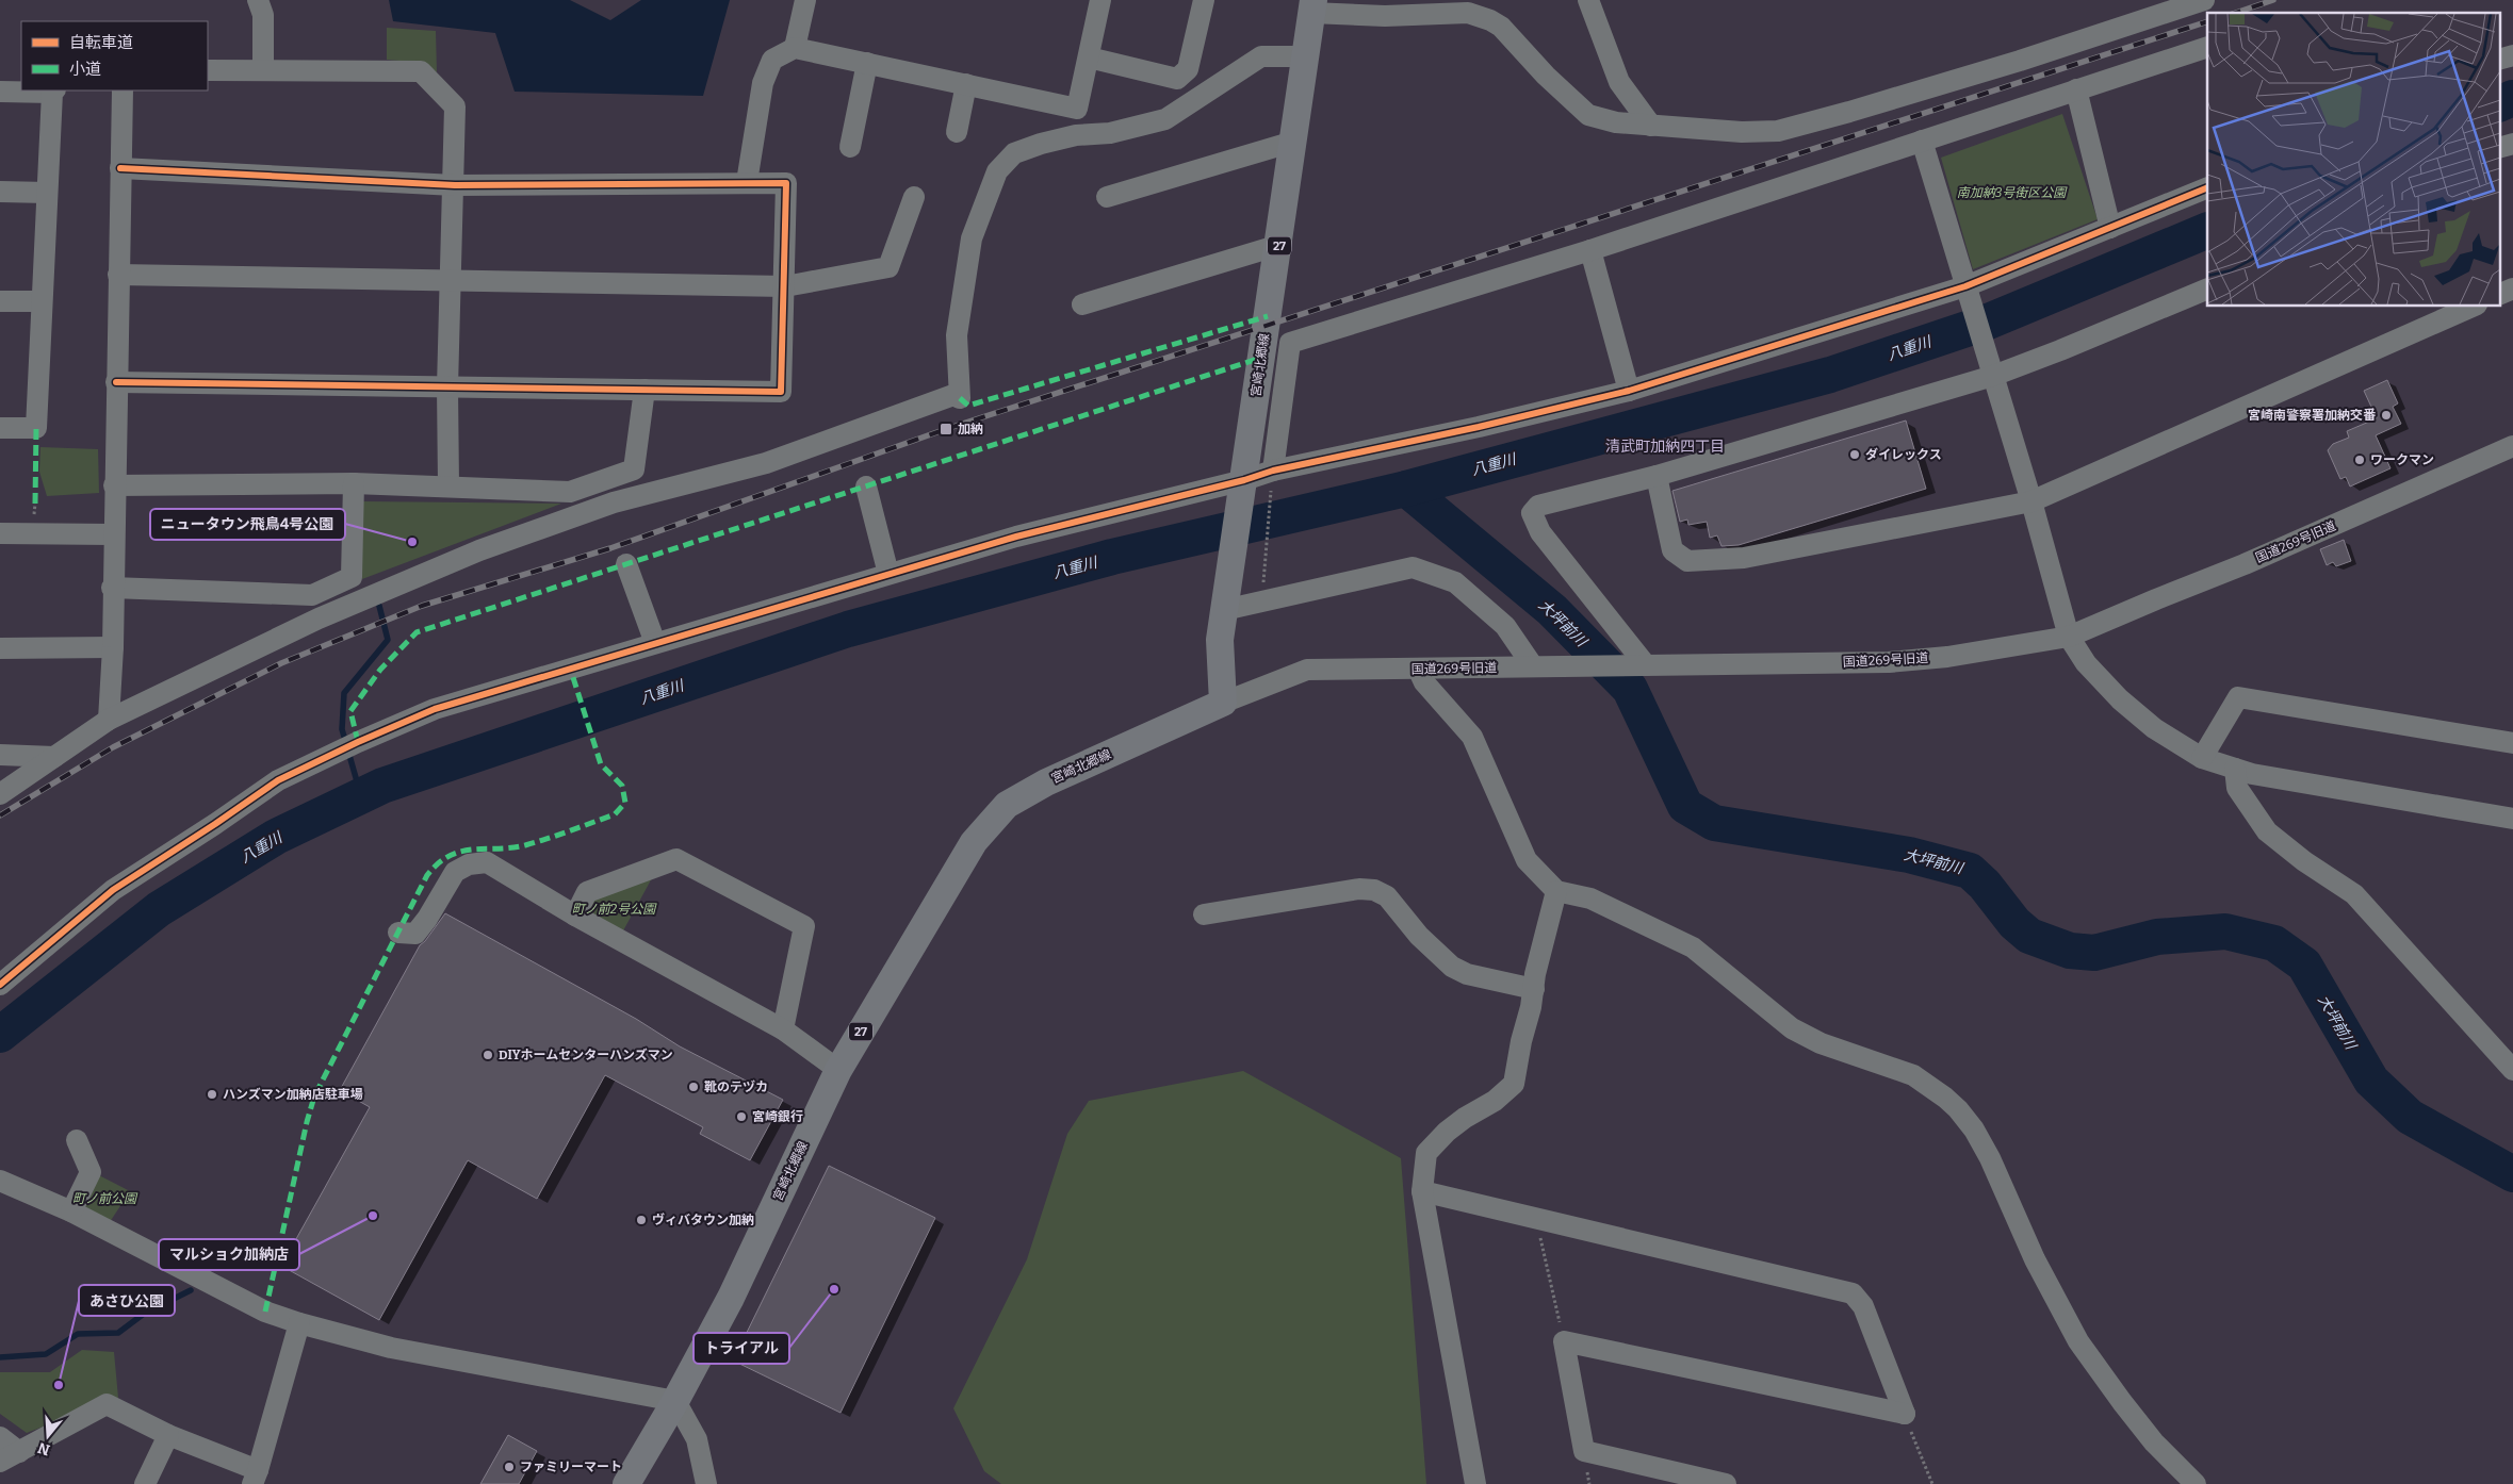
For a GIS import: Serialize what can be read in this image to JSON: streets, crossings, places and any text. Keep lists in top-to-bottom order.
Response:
{
  "streets": {
    "main road": ["27", "宮崎北郷線"],
    "street": ["国道269号旧道"]
  },
  "crossings": [
    ["宮崎北郷線", "国道269号旧道"]
  ],
  "districts": ["清武町加納四丁目"],
  "water": ["八重川", "大坪前川"],
  "parks": ["南加納3号街区公園", "町ノ前2号公園", "町ノ前公園"],
  "places": {
    "other": [
      "宮崎南警察署加納交番",
      "ダイレックス",
      "ワークマン",
      "ニュータウン飛鳥4号公園",
      "DIYホームセンターハンズマン",
      "靴のテヅカ",
      "ハンズマン加納店駐車場",
      "宮崎銀行",
      "マルショク加納店",
      "ヴィバタウン加納",
      "トライアル",
      "あさひ公園",
      "ファミリーマート"
    ],
    "transit": ["加納"]
  },
  "legend": ["自転車道", "小道"],
  "north": "bottom"
}
